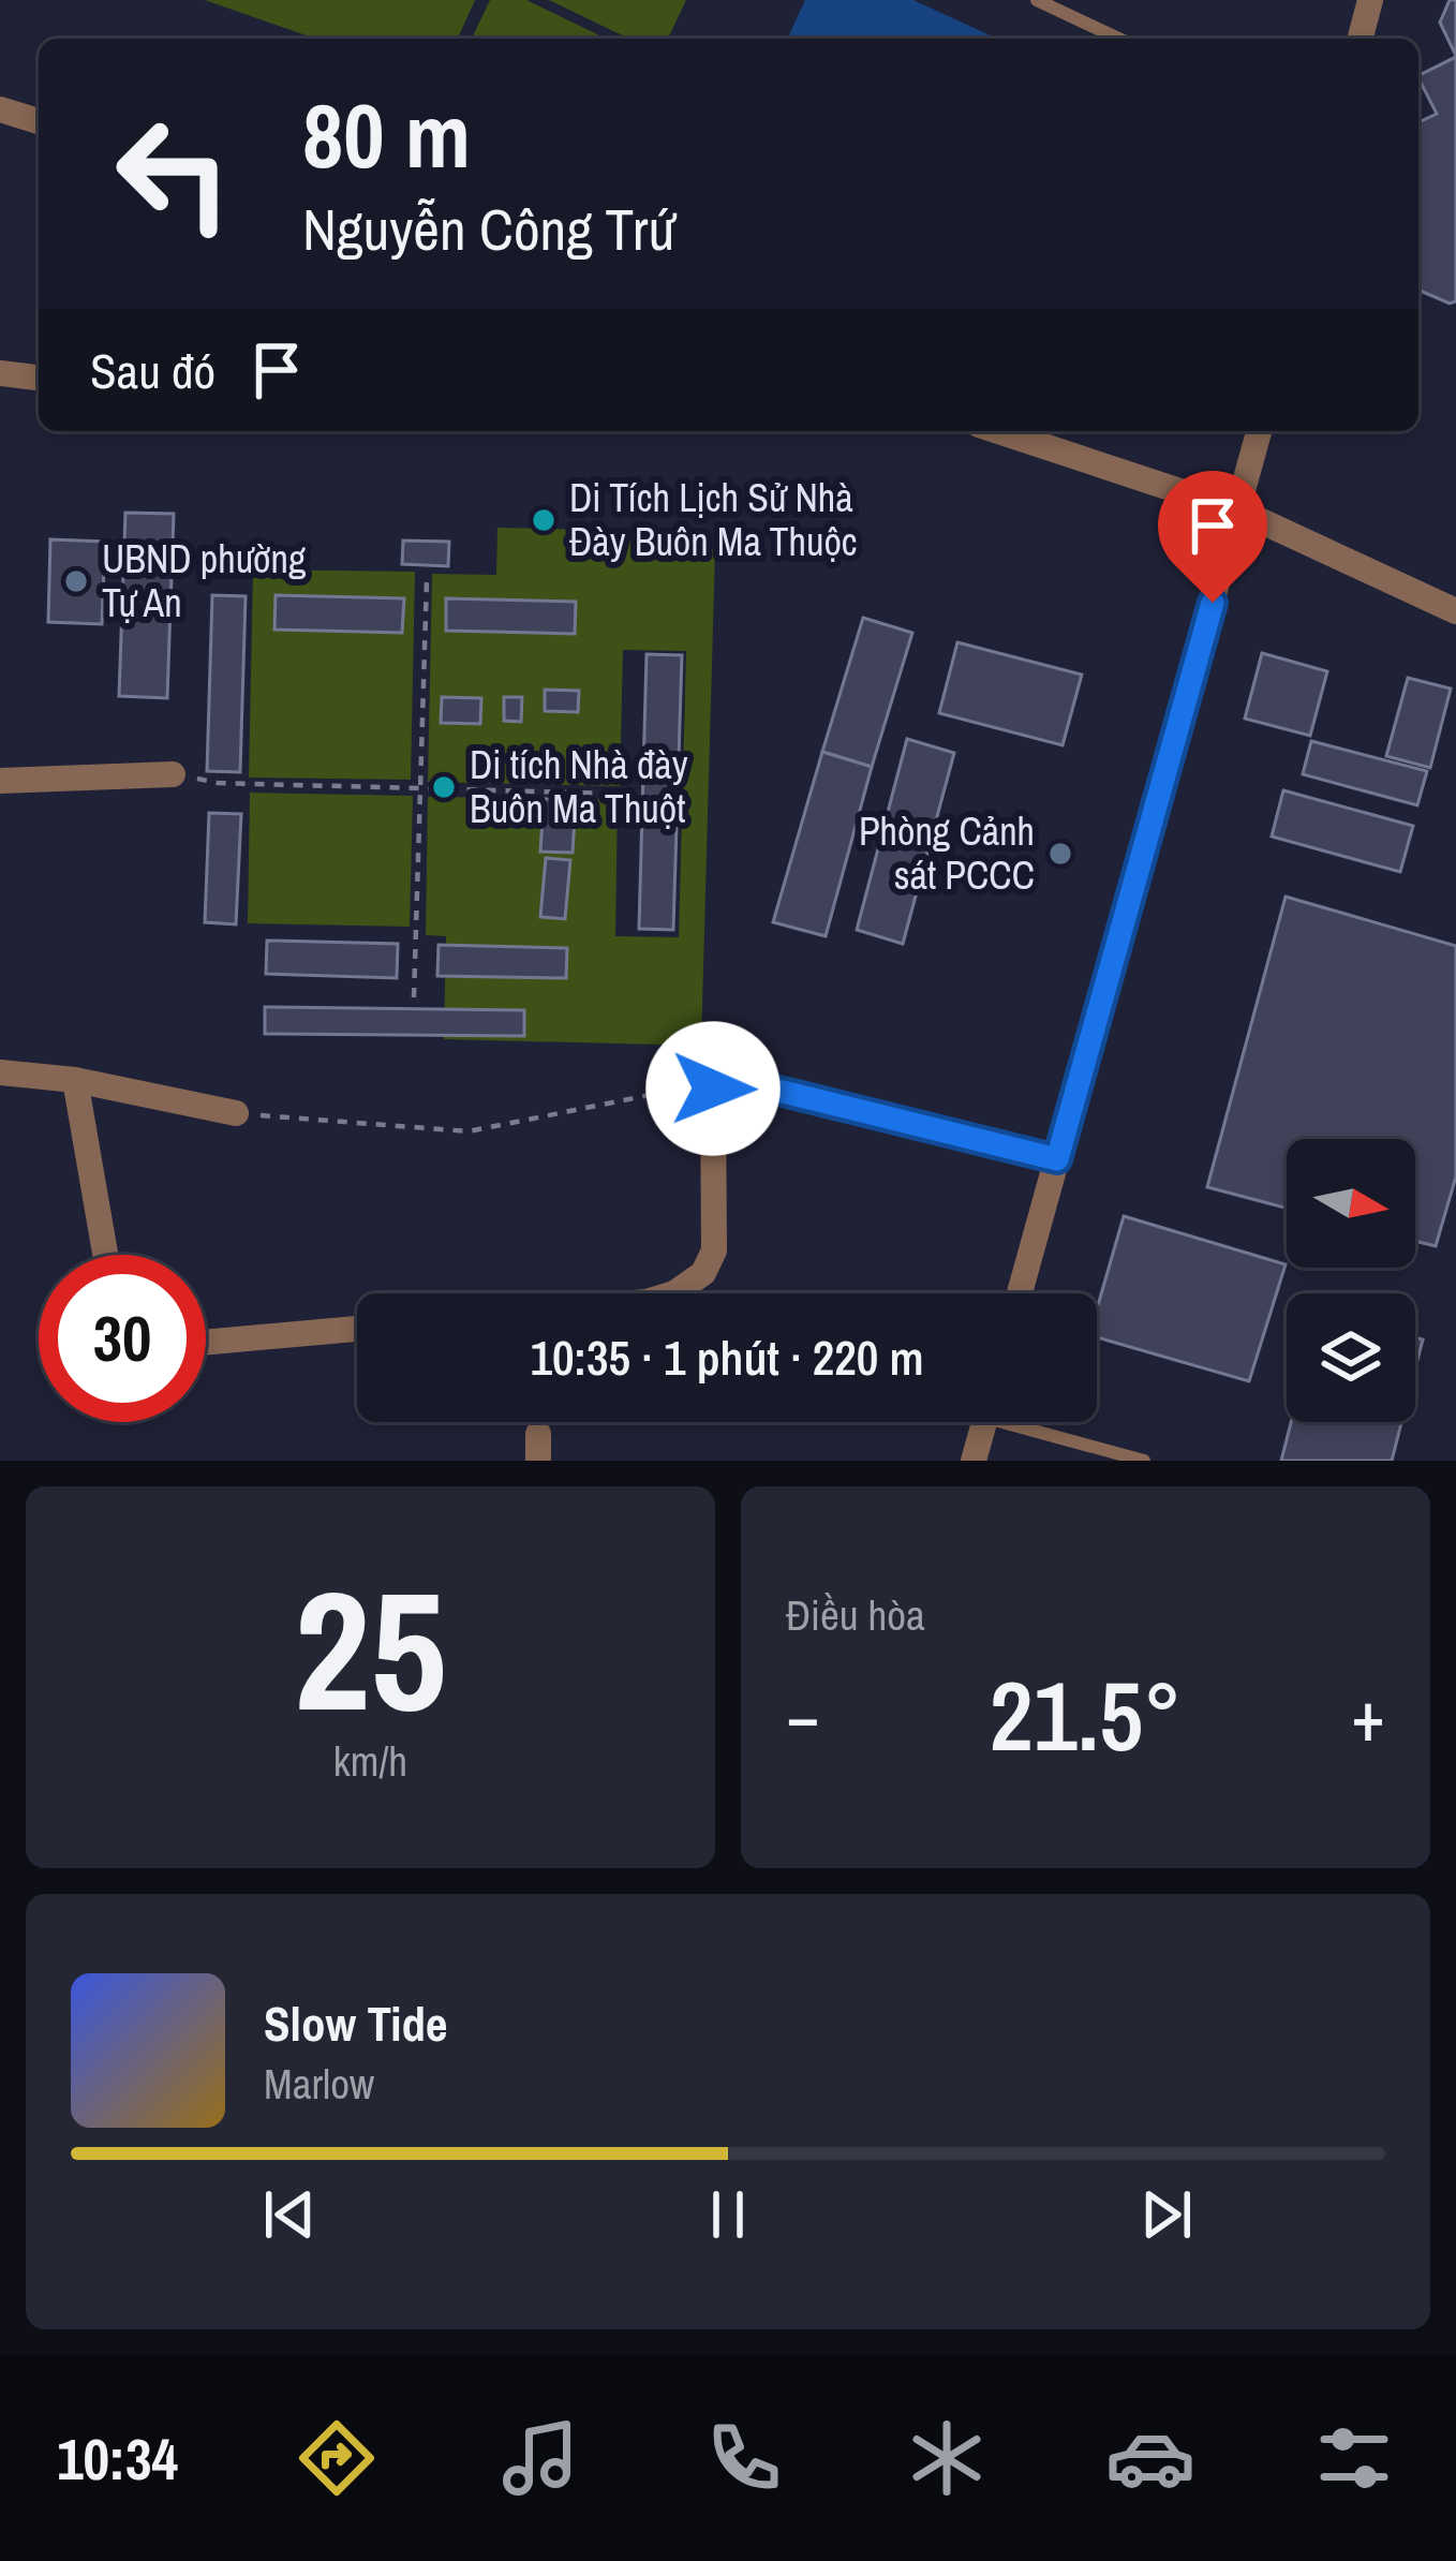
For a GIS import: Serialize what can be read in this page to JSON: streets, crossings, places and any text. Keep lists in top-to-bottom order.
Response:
{
  "places": [
    "Di Tích Lịch Sử Nhà Đày Buôn Ma Thuộc",
    "UBND phường Tự An",
    "Di tích Nhà đày Buôn Ma Thuột",
    "Phòng Cảnh sát PCCC"
  ],
  "north": "right",
  "page": {
    "turn": ["80 m", "Nguyễn Công Trứ"],
    "then": "Sau đó",
    "limit": "30",
    "trip": "10:35 · 1 phút · 220 m",
    "tile": [
      ["25", "km/h"],
      "Điều hòa"
    ],
    "heat": ["−", "21.5°", "+"],
    "song": ["Slow Tide", "Marlow"],
    "tabs": "10:34"
  }
}
